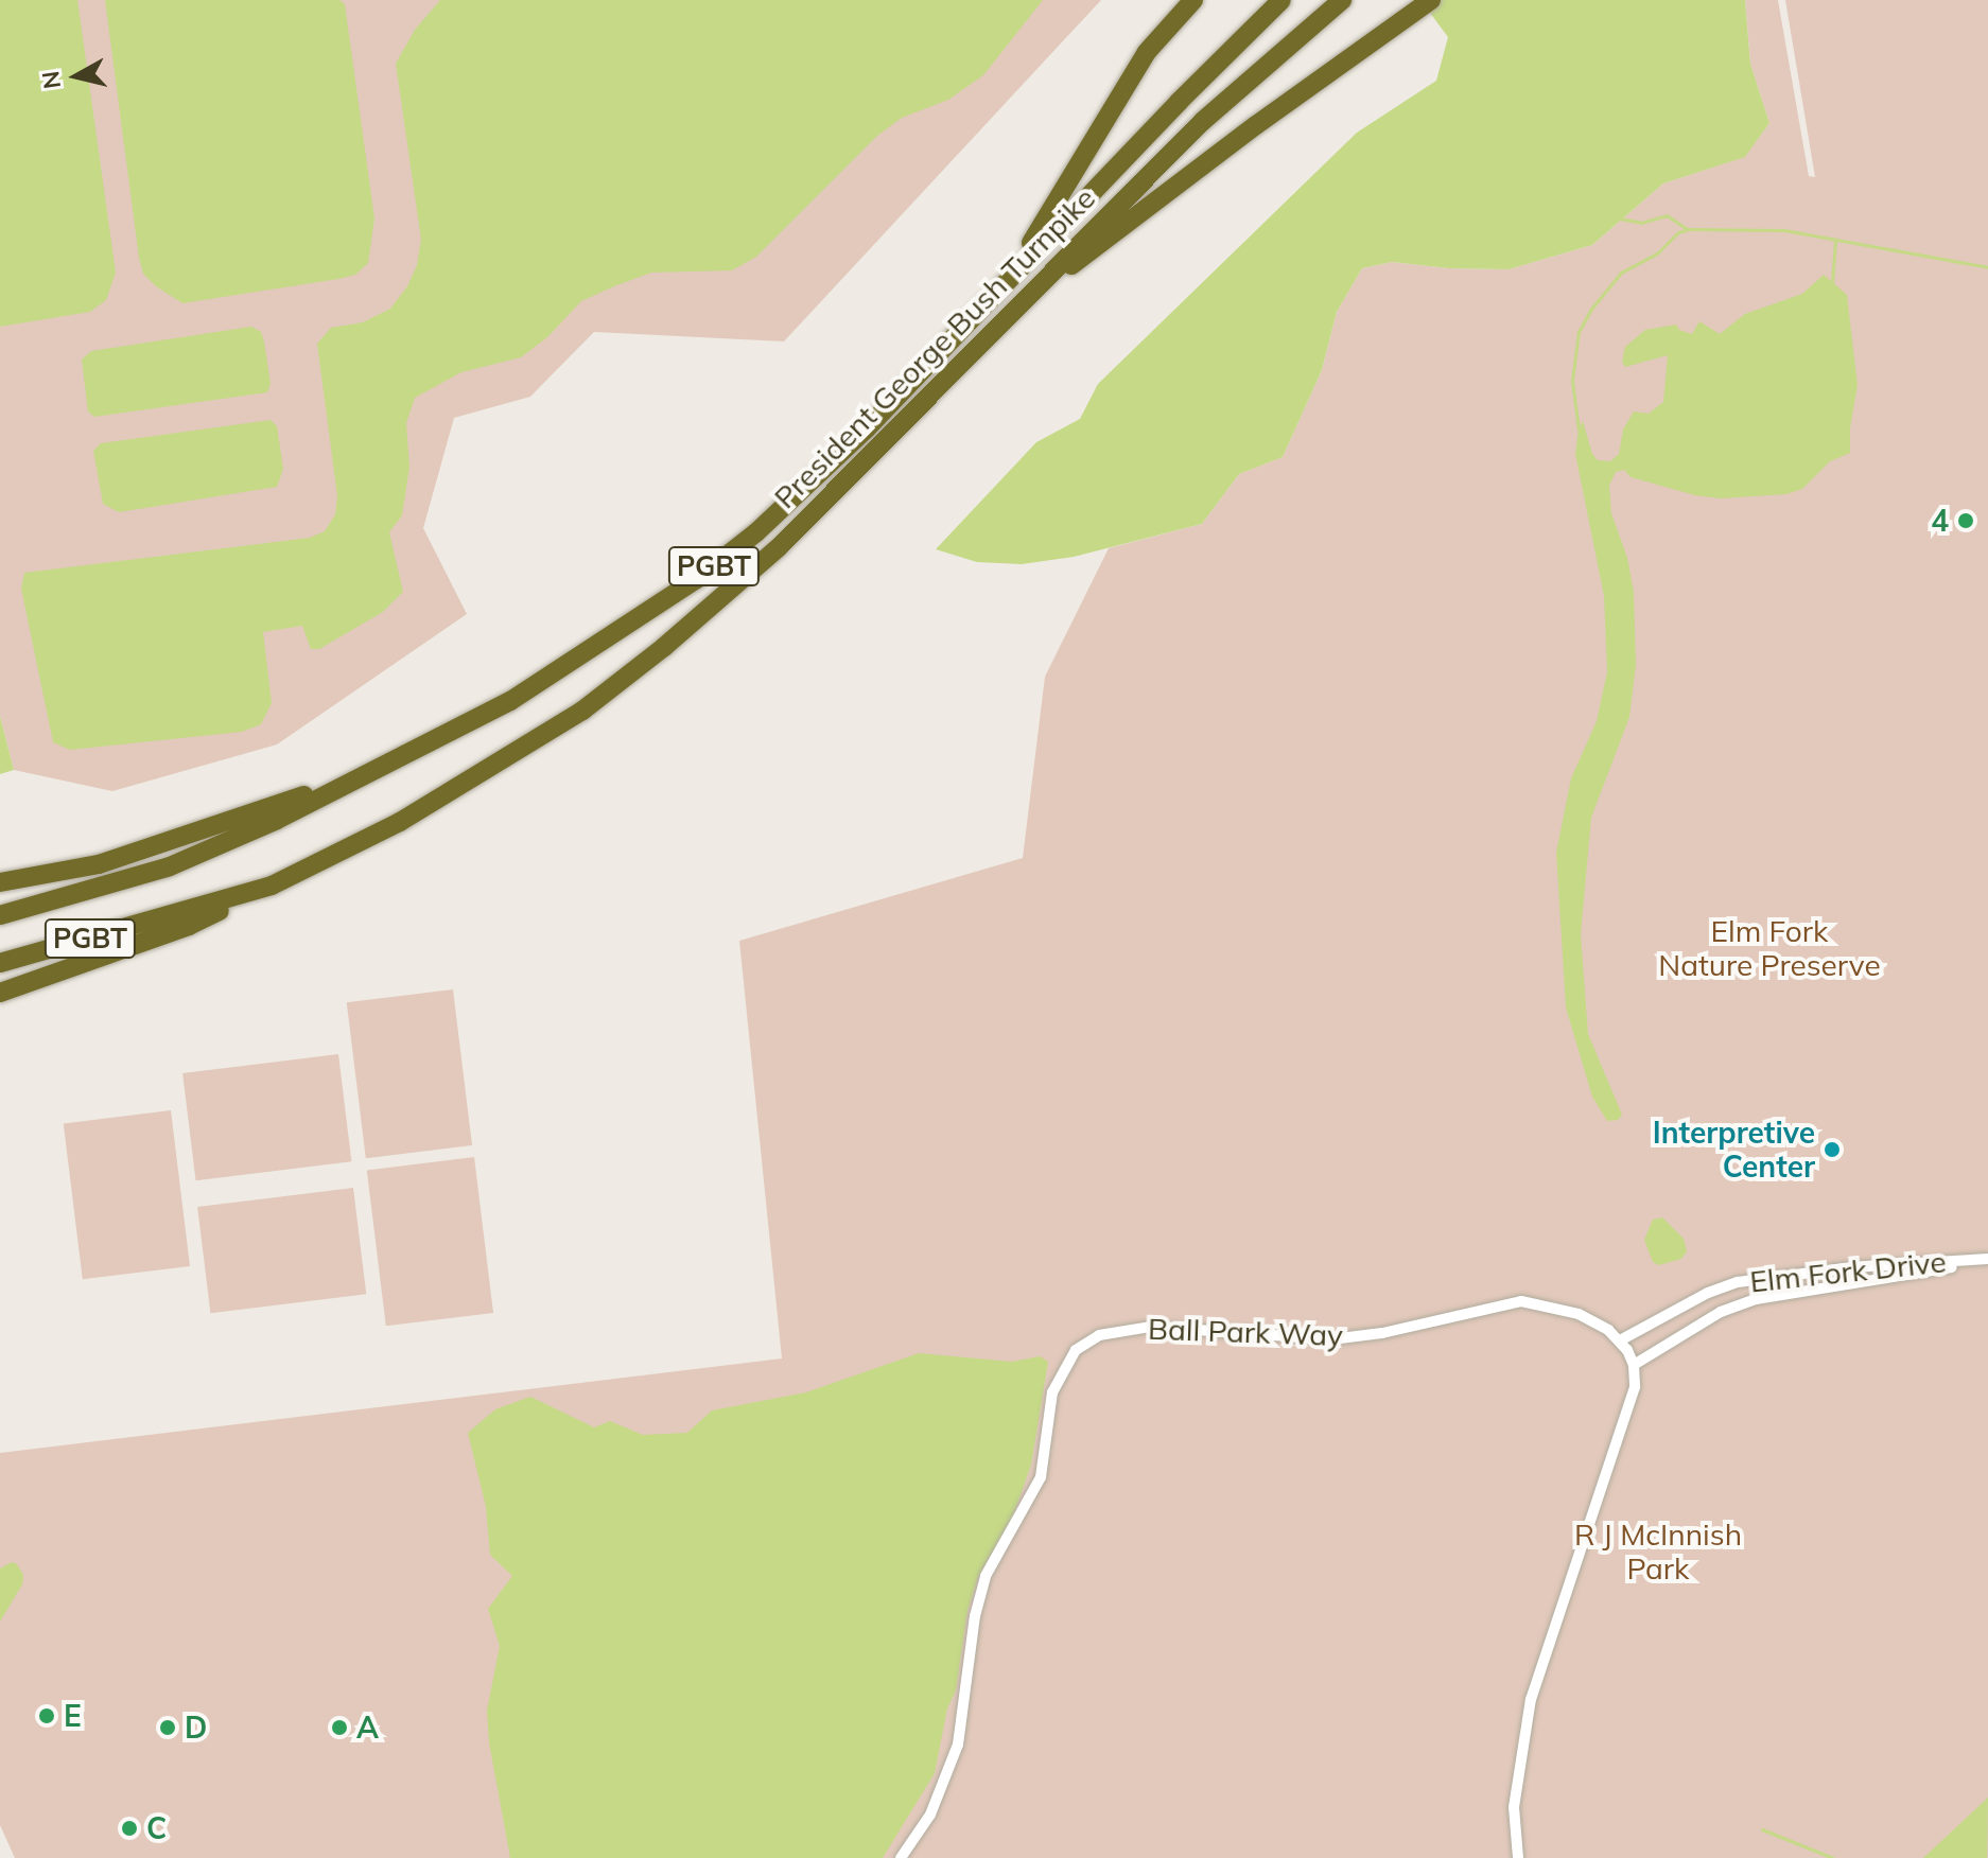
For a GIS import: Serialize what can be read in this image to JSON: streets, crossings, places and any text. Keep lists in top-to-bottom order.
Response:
{
  "streets": {
    "highway": ["President George Bush Turnpike", "PGBT"],
    "street": ["Elm Fork Drive", "Ball Park Way"]
  },
  "crossings": [
    ["Elm Fork Drive", "Ball Park Way"]
  ],
  "parks": ["Elm Fork Nature Preserve", "R J McInnish Park"],
  "places": [
    "4",
    "Interpretive Center",
    "E",
    "D",
    "A",
    "C"
  ],
  "north": "left"
}
